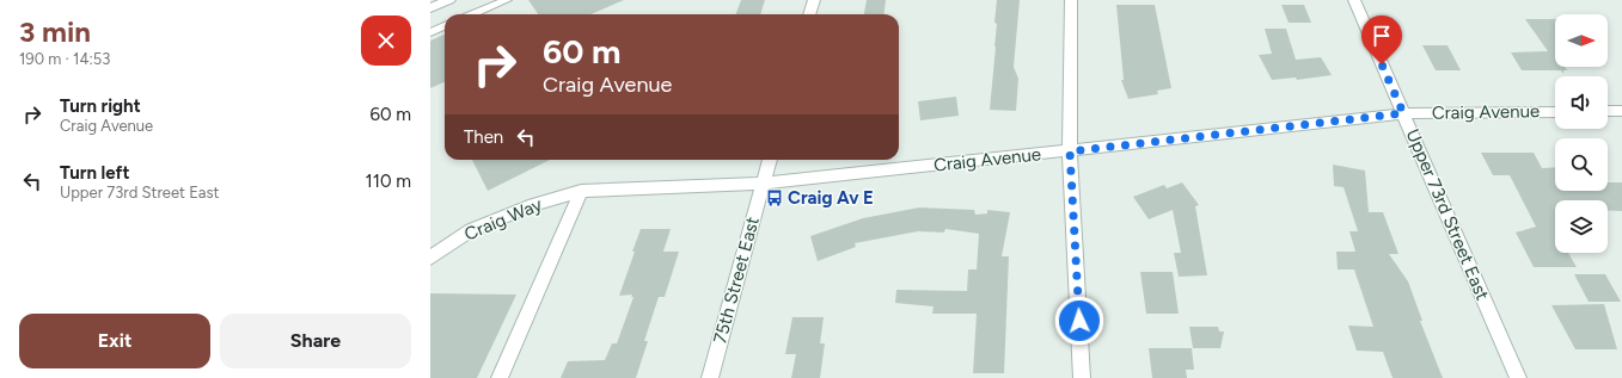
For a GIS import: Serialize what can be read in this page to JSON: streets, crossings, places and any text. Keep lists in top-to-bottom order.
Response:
{
  "streets": {
    "street": [
      "Craig Avenue",
      "Upper 73rd Street East",
      "Craig Way",
      "75th Street East"
    ]
  },
  "crossings": [
    ["Craig Avenue", "Upper 73rd Street East"],
    ["Craig Avenue", "Craig Way"],
    ["Craig Avenue", "75th Street East"]
  ],
  "places": {
    "bus stop": ["Craig Av E"]
  },
  "north": "right",
  "page": {
    "heading": ["3 min", "190 m · 14:53"],
    "turn": ["60 m", "Craig Avenue"],
    "list": [
      {
        "name": "Turn right",
        "note": "Craig Avenue",
        "value": "60 m"
      },
      {
        "name": "Turn left",
        "note": "Upper 73rd Street East",
        "value": "110 m"
      }
    ],
    "then": "Then",
    "buttons": ["Exit", "Share"]
  }
}
